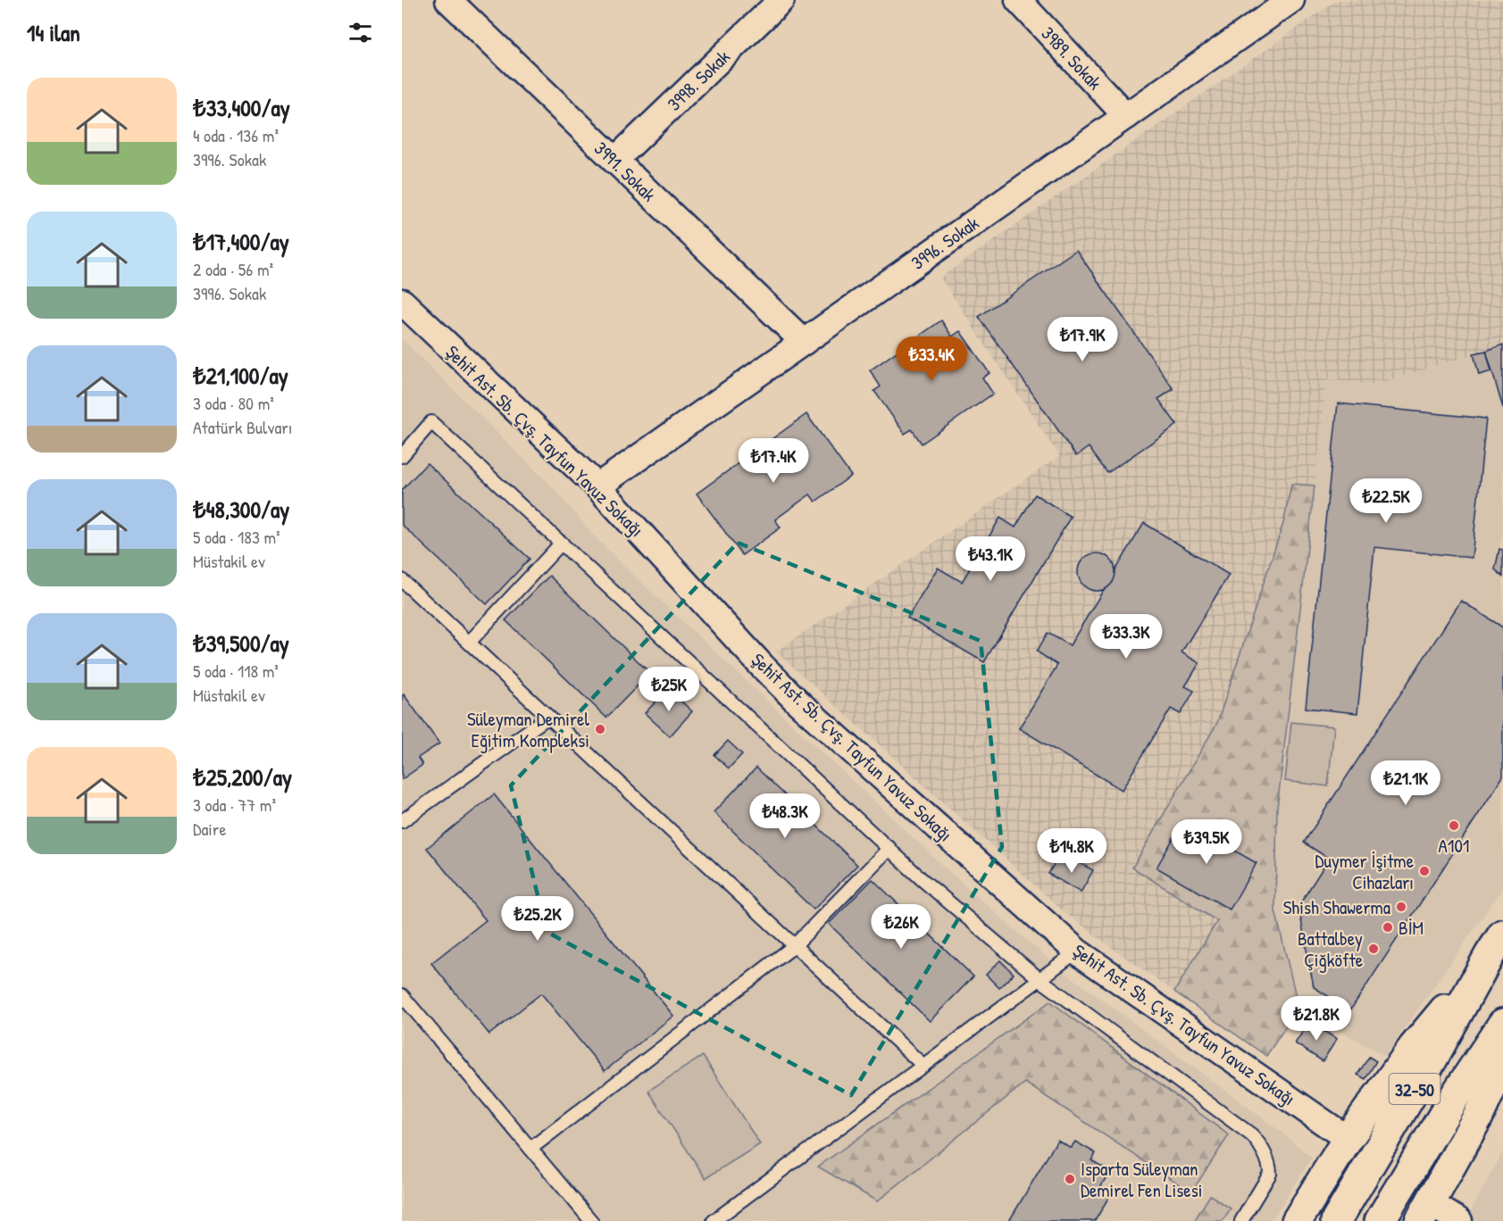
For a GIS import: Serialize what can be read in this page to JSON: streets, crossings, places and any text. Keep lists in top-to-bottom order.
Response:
{
  "streets": {
    "main road": ["32-50"],
    "street": [
      "3989. Sokak",
      "3998. Sokak",
      "3991. Sokak",
      "3996. Sokak",
      "Şehit Ast. Sb. Çvş. Tayfun Yavuz Sokağı"
    ]
  },
  "crossings": [
    ["3989. Sokak", "3996. Sokak"],
    ["3998. Sokak", "3991. Sokak"],
    ["3991. Sokak", "3996. Sokak"],
    ["3996. Sokak", "Şehit Ast. Sb. Çvş. Tayfun Yavuz Sokağı"]
  ],
  "places": [
    "Süleyman Demirel Eğitim Kompleksi",
    "A101",
    "Duymer İşitme Cihazları",
    "Shish Shawerma",
    "BİM",
    "Battalbey Çiğköfte",
    "Isparta Süleyman Demirel Fen Lisesi"
  ],
  "page": {
    "heading": "14 ilan",
    "list": [
      {
        "name": "₺33,400/ay",
        "note": "4 oda · 136 m² · 3996. Sokak"
      },
      {
        "name": "₺17,400/ay",
        "note": "2 oda · 56 m² · 3996. Sokak"
      },
      {
        "name": "₺21,100/ay",
        "note": "3 oda · 80 m² · Atatürk Bulvarı"
      },
      {
        "name": "₺48,300/ay",
        "note": "5 oda · 183 m² · Müstakil ev"
      },
      {
        "name": "₺39,500/ay",
        "note": "5 oda · 118 m² · Müstakil ev"
      },
      {
        "name": "₺25,200/ay",
        "note": "3 oda · 77 m² · Daire"
      }
    ],
    "price": [
      "₺17.9K",
      "₺33.4K",
      "₺17.4K",
      "₺22.5K",
      "₺43.1K",
      "₺33.3K",
      "₺25K",
      "₺21.1K",
      "₺48.3K",
      "₺39.5K",
      "₺14.8K",
      "₺25.2K",
      "₺26K",
      "₺21.8K"
    ]
  }
}
